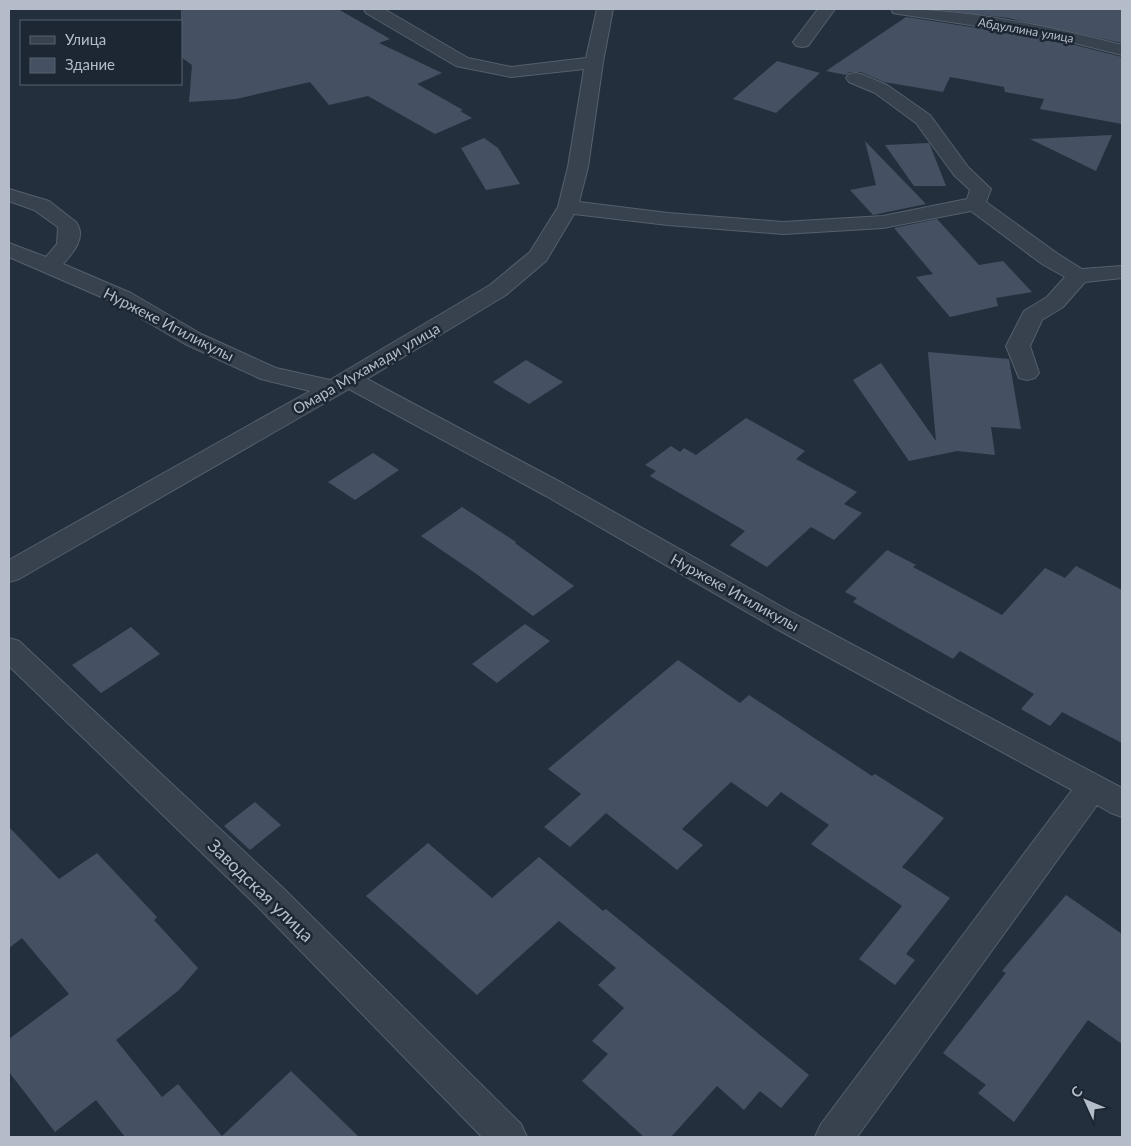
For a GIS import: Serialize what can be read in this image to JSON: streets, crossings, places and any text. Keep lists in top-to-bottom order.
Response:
{
  "streets": {
    "street": [
      "Абдуллина улица",
      "Нуржеке Игиликулы",
      "Омара Мухамади улица",
      "Заводская улица"
    ]
  },
  "crossings": [
    ["Нуржеке Игиликулы", "Омара Мухамади улица"]
  ],
  "legend": ["Улица", "Здание"],
  "north": "top left"
}
